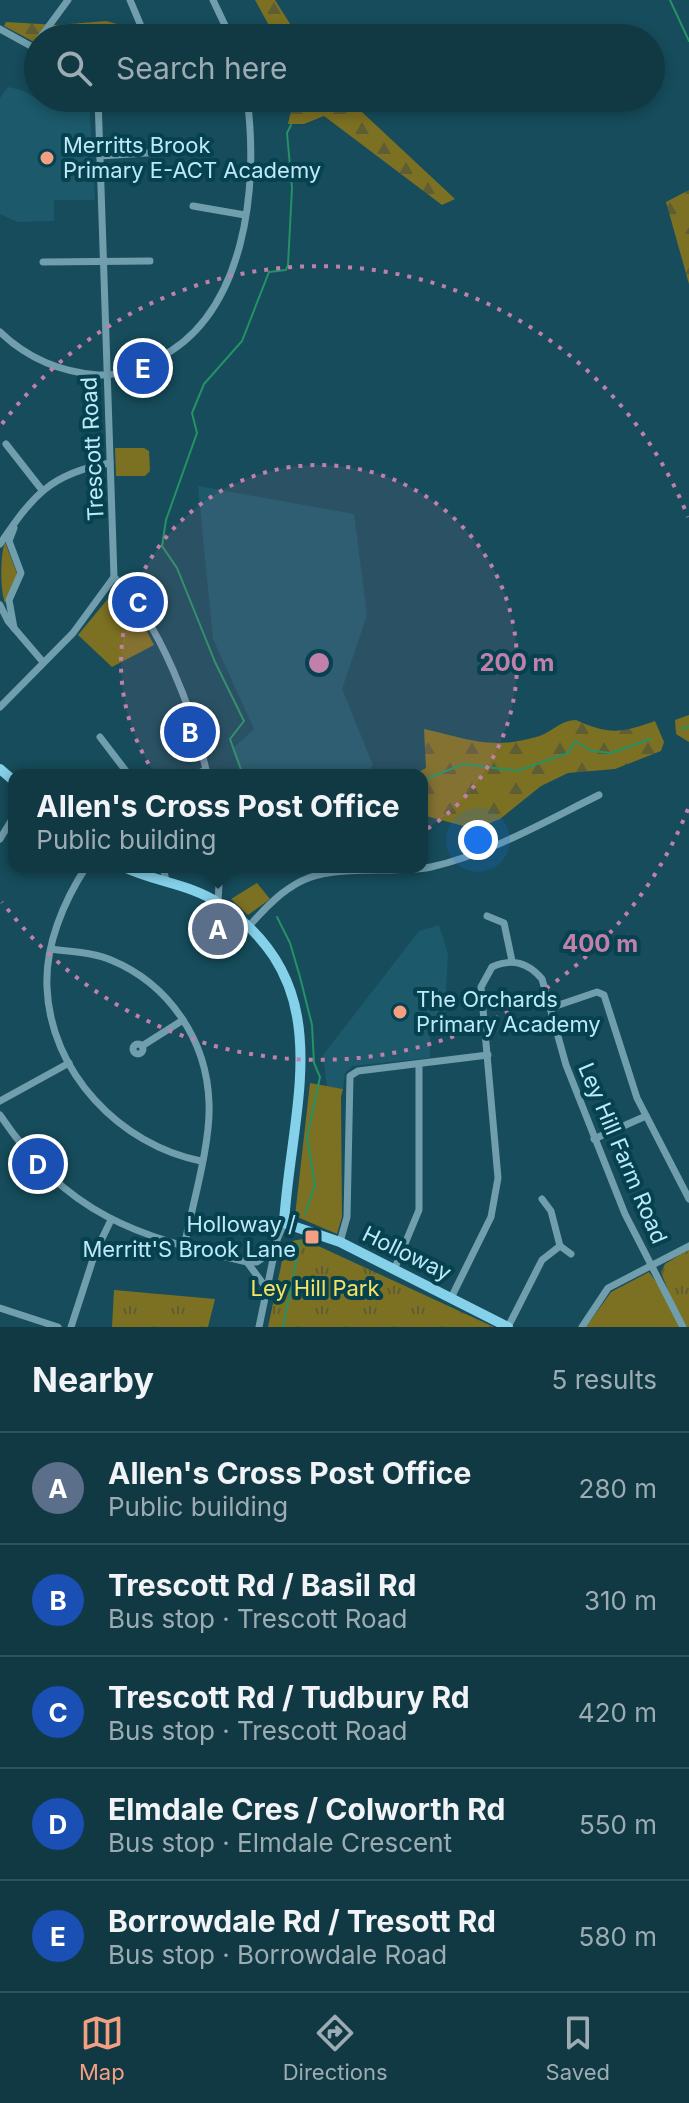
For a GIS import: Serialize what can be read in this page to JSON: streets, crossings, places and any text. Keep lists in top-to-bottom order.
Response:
{
  "streets": {
    "street": ["Trescott Road", "Ley Hill Farm Road", "Holloway"]
  },
  "parks": ["Ley Hill Park"],
  "places": {
    "other": ["Merritts Brook Primary E-ACT Academy", "The Orchards Primary Academy"],
    "transit": ["Holloway / Merritt'S Brook Lane"]
  },
  "page": {
    "search": "Search here",
    "pins": [
      "E",
      "C",
      "B",
      "A",
      "D"
    ],
    "popup": ["Allen's Cross Post Office", "Public building"],
    "heading": ["Nearby", "5 results"],
    "list": [
      {
        "mark": "A",
        "name": "Allen's Cross Post Office",
        "note": "Public building",
        "value": "280 m"
      },
      {
        "mark": "B",
        "name": "Trescott Rd / Basil Rd",
        "note": "Bus stop · Trescott Road",
        "value": "310 m"
      },
      {
        "mark": "C",
        "name": "Trescott Rd / Tudbury Rd",
        "note": "Bus stop · Trescott Road",
        "value": "420 m"
      },
      {
        "mark": "D",
        "name": "Elmdale Cres / Colworth Rd",
        "note": "Bus stop · Elmdale Crescent",
        "value": "550 m"
      },
      {
        "mark": "E",
        "name": "Borrowdale Rd / Tresott Rd",
        "note": "Bus stop · Borrowdale Road",
        "value": "580 m"
      }
    ],
    "nav": ["Map", "Directions", "Saved"]
  },
  "rings": ["200 m", "400 m"]
}
